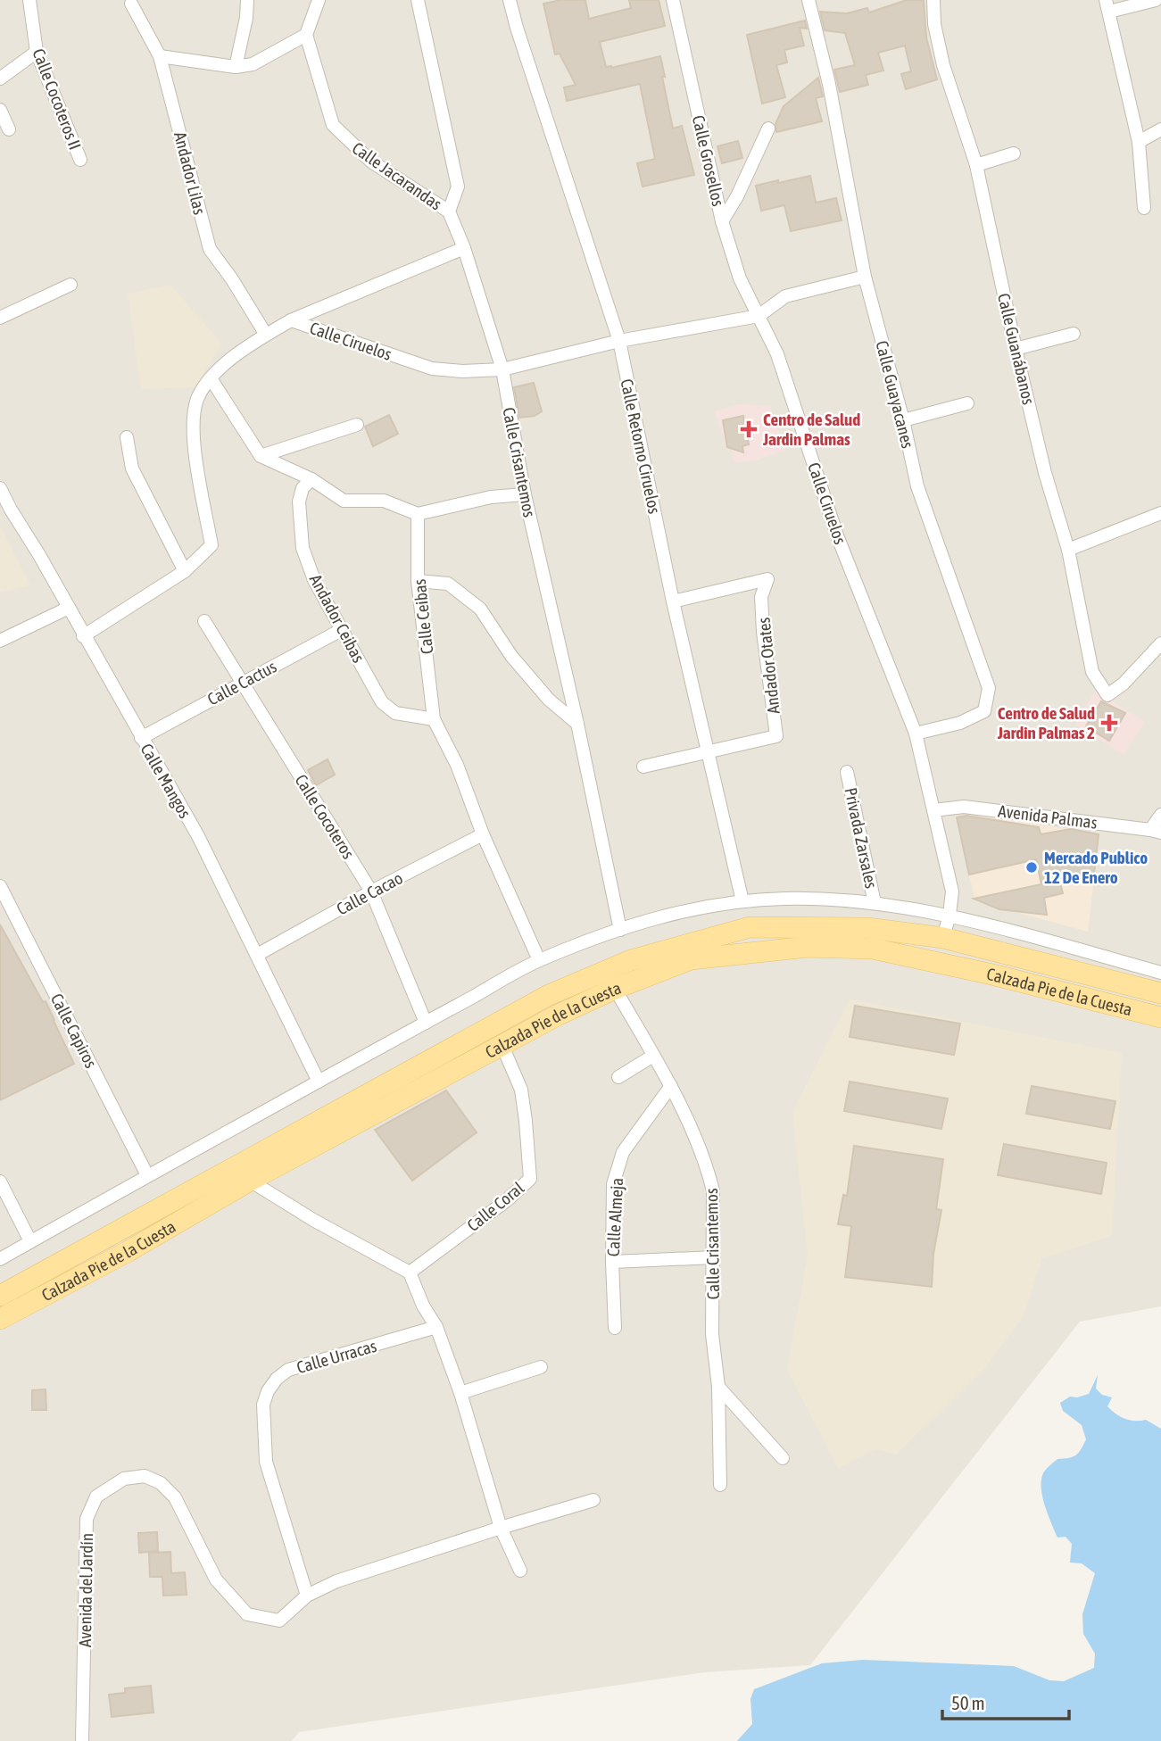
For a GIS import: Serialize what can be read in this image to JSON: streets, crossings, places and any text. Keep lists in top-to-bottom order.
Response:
{
  "streets": {
    "main road": ["Calzada Pie de la Cuesta"],
    "street": [
      "Calle Cocoteros II",
      "Calle Grosellos",
      "Andador Lilas",
      "Calle Jacarandas",
      "Calle Ciruelos",
      "Calle Guanábanos",
      "Calle Guayacanes",
      "Calle Retorno Ciruelos",
      "Calle Crisantemos",
      "Calle Ceibas",
      "Andador Ceibas",
      "Andador Otates",
      "Calle Cactus",
      "Calle Mangos",
      "Calle Cocoteros",
      "Avenida Palmas",
      "Privada Zarsales",
      "Calle Cacao",
      "Calle Capiros",
      "Calle Coral",
      "Calle Almeja",
      "Calle Urracas",
      "Avenida del Jardín"
    ]
  },
  "crossings": [
    ["Calle Grosellos", "Calle Ciruelos"],
    ["Andador Lilas", "Calle Ciruelos"],
    ["Calle Jacarandas", "Calle Crisantemos"],
    ["Calle Ciruelos", "Calle Guayacanes"],
    ["Calle Ciruelos", "Calle Retorno Ciruelos"],
    ["Calle Ciruelos", "Calle Crisantemos"],
    ["Calle Ciruelos", "Calle Mangos"],
    ["Calle Ciruelos", "Avenida Palmas"],
    ["Calle Ciruelos", "Calzada Pie de la Cuesta"],
    ["Calle Retorno Ciruelos", "Andador Otates"],
    ["Calle Crisantemos", "Calzada Pie de la Cuesta"],
    ["Calle Crisantemos", "Calle Almeja"],
    ["Calle Ceibas", "Andador Ceibas"],
    ["Calle Ceibas", "Calle Cacao"],
    ["Andador Ceibas", "Calle Cactus"],
    ["Calle Cactus", "Calle Mangos"],
    ["Calle Cactus", "Calle Cocoteros"],
    ["Calle Mangos", "Calle Cacao"],
    ["Calle Cocoteros", "Calle Cacao"],
    ["Calzada Pie de la Cuesta", "Calle Coral"],
    ["Calle Urracas", "Avenida del Jardín"]
  ],
  "places": {
    "health": ["Centro de Salud Jardin Palmas", "Centro de Salud Jardin Palmas 2"],
    "other": ["Mercado Publico 12 De Enero"]
  },
  "scale_bar": "50 m"
}
